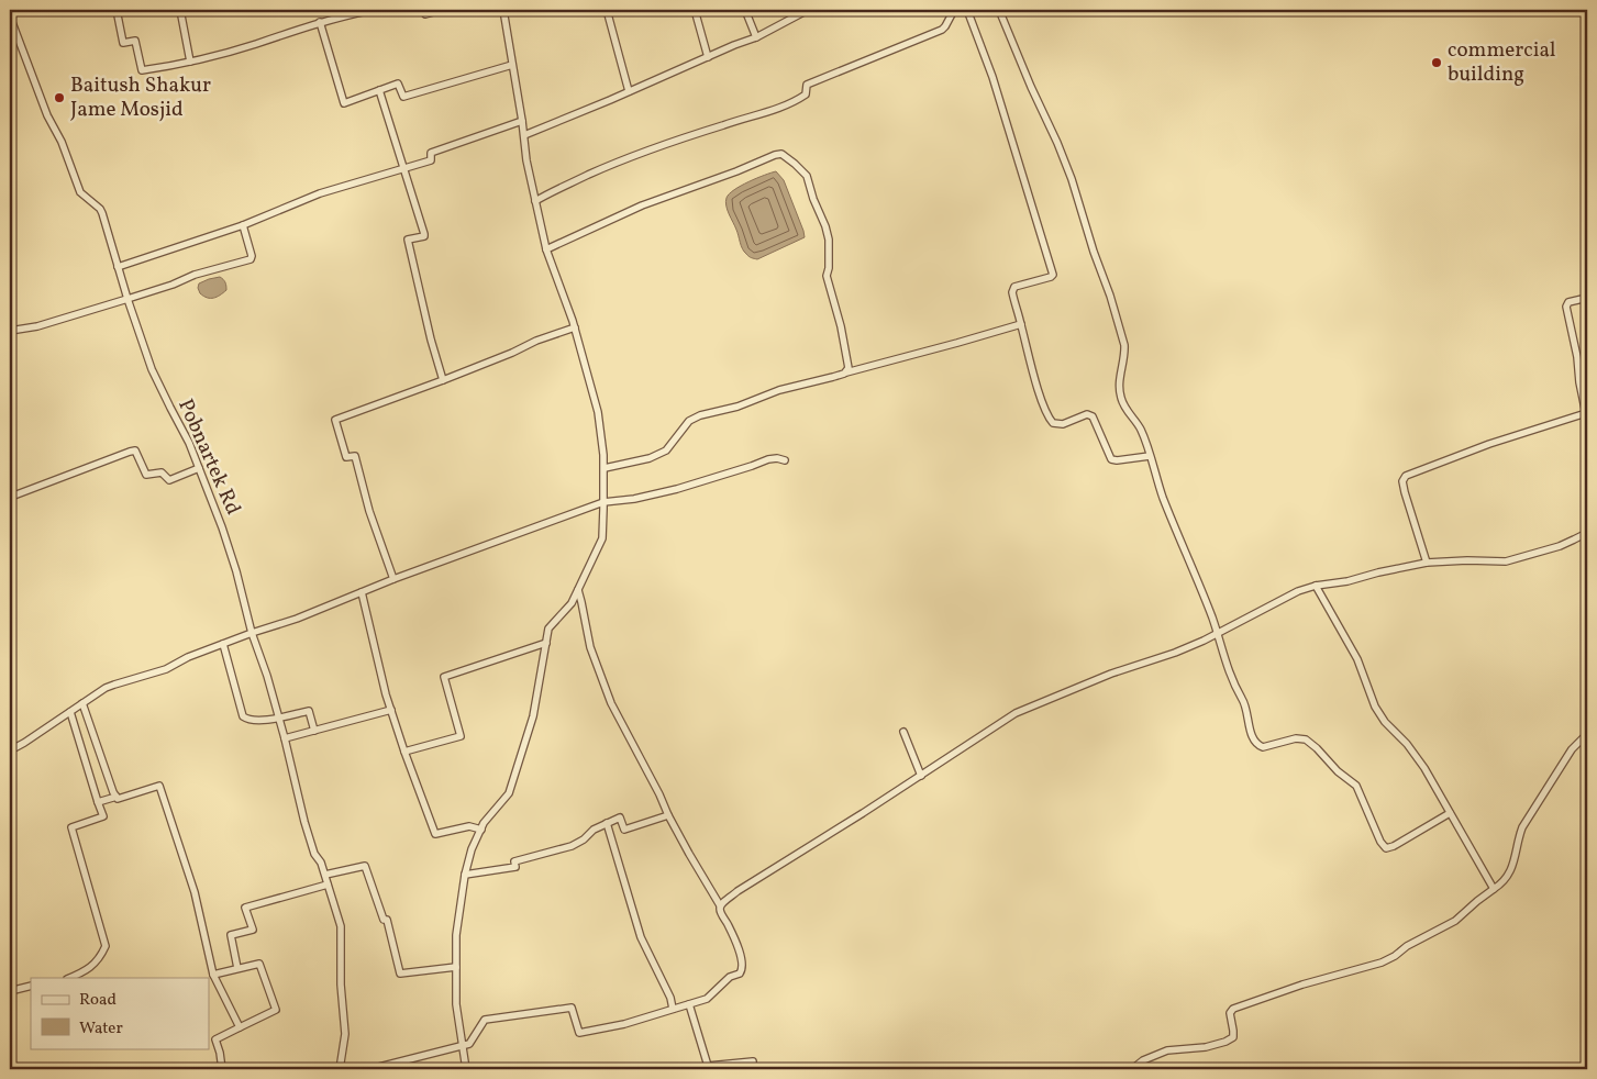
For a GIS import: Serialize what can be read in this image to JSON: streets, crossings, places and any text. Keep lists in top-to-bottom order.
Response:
{
  "streets": {
    "street": ["Pobnartek Rd"]
  },
  "places": ["commercial building", "Baitush Shakur Jame Mosjid"],
  "legend": ["Road", "Water"]
}
